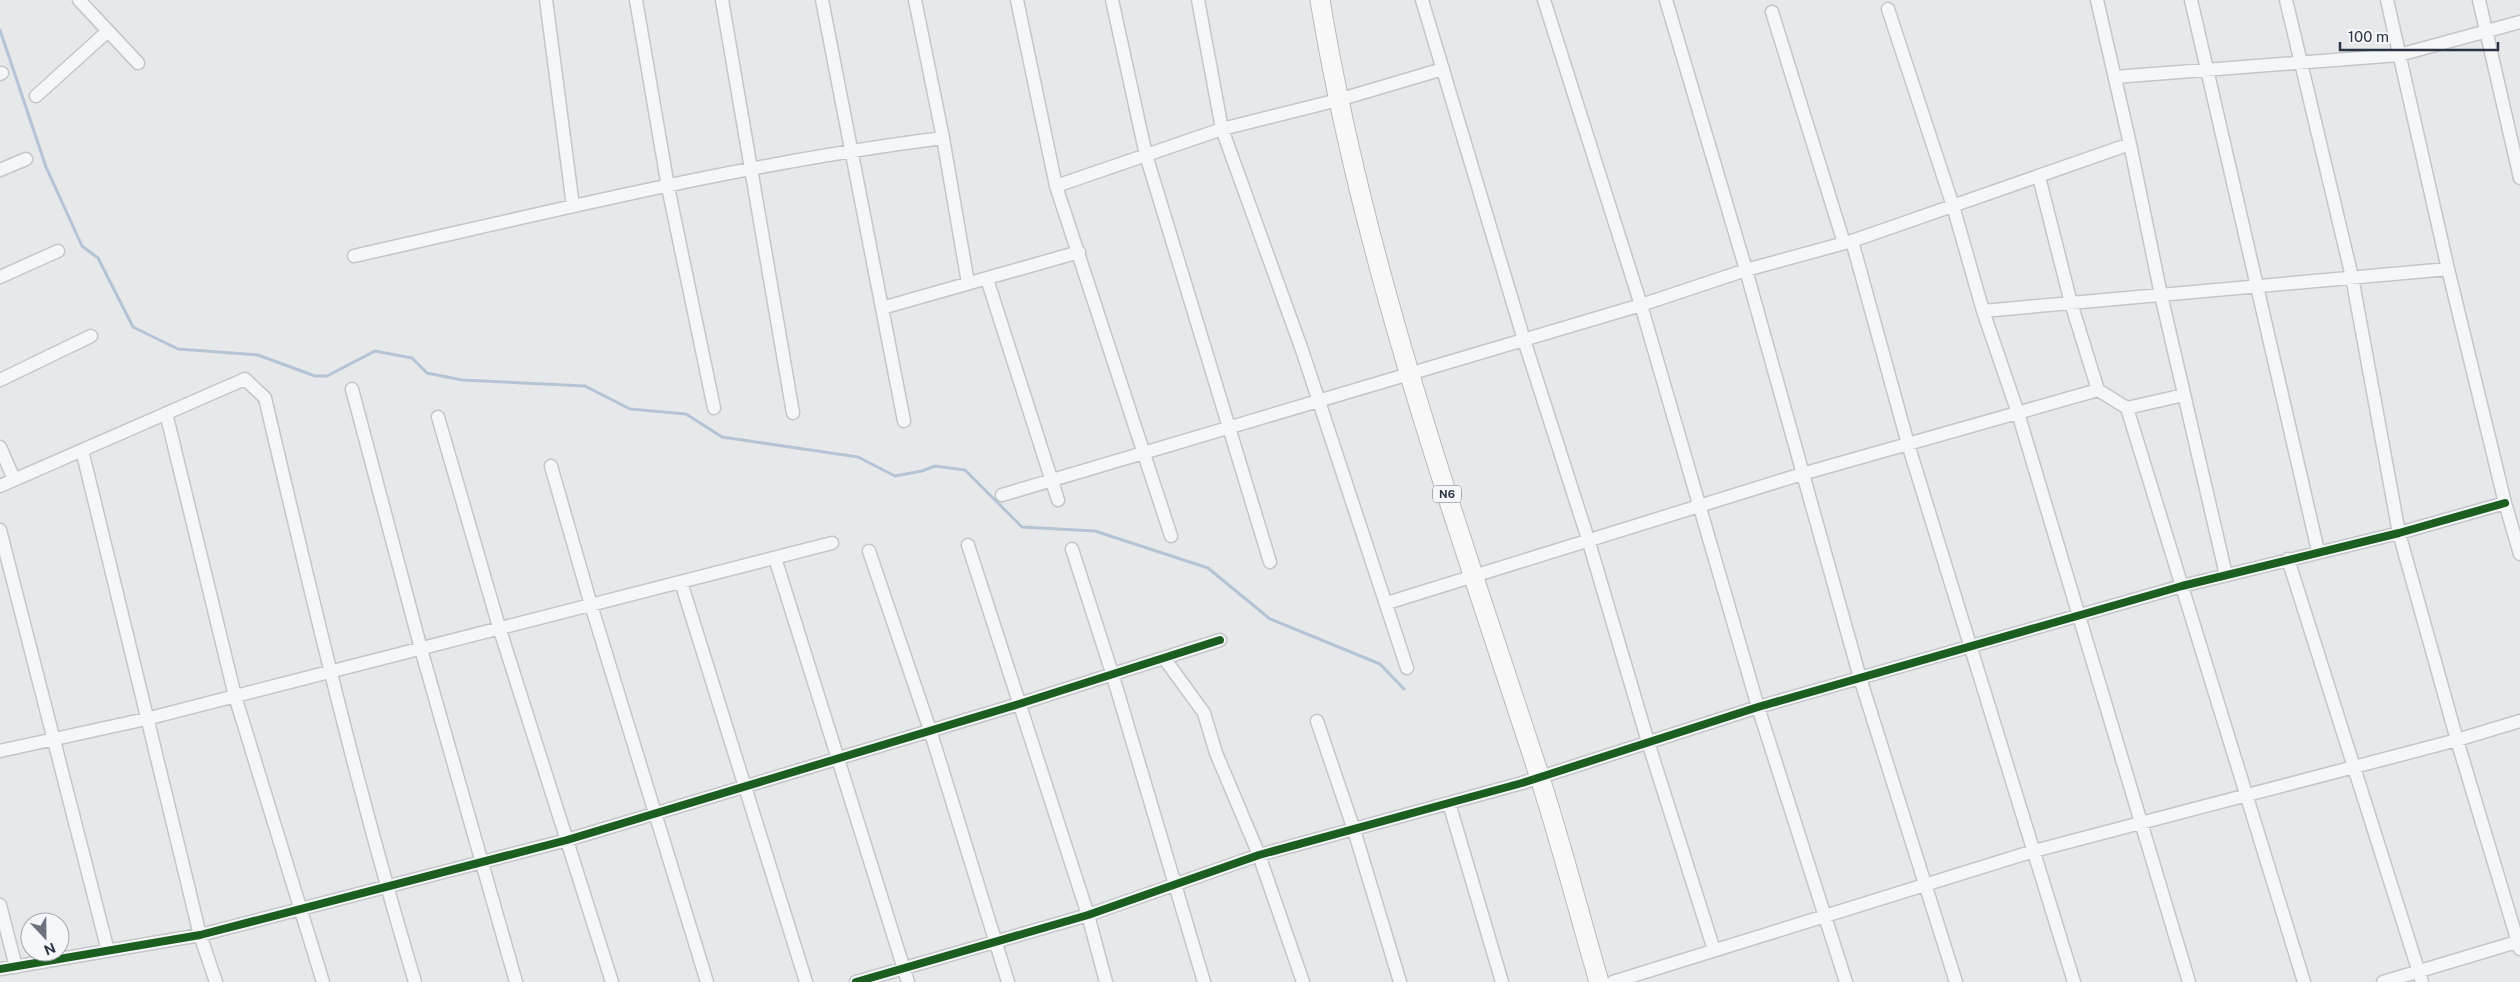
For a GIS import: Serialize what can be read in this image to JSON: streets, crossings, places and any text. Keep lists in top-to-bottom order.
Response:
{
  "streets": {
    "highway": ["N6"]
  },
  "scale_bar": "100 m",
  "north": "bottom"
}
